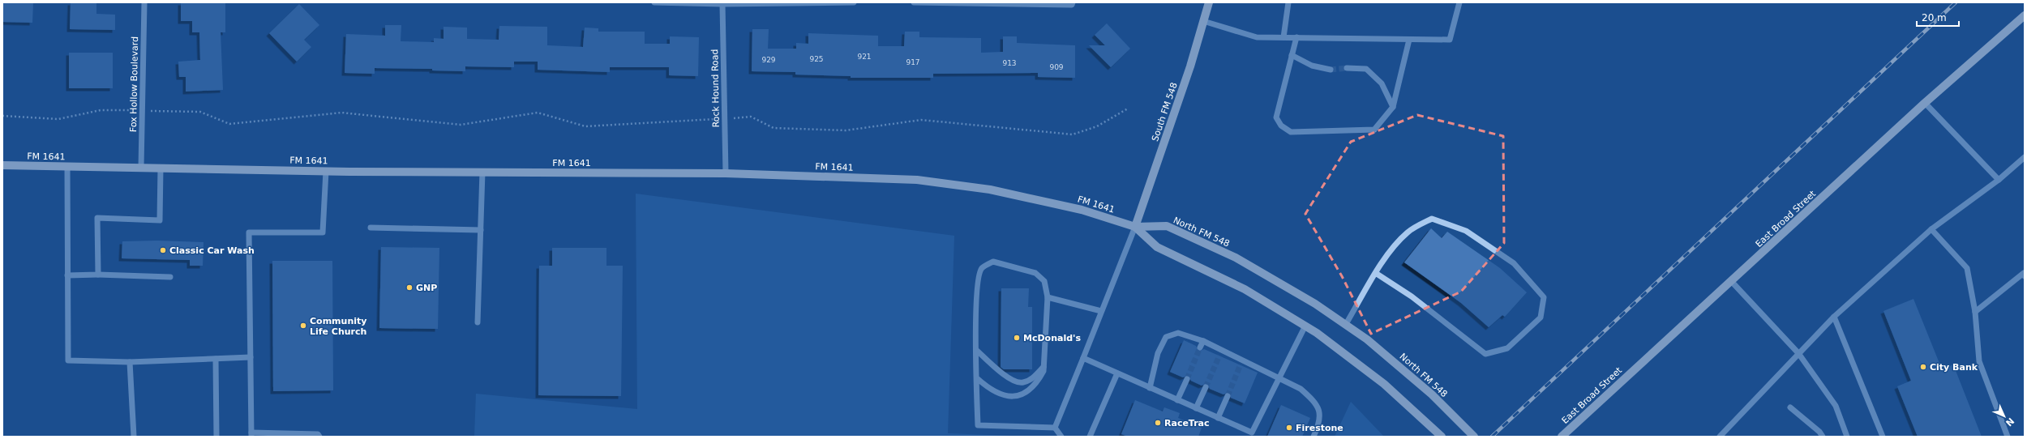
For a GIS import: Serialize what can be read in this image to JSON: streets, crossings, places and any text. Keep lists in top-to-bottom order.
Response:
{
  "streets": {
    "main road": [
      "South FM 548",
      "FM 1641",
      "East Broad Street",
      "North FM 548"
    ],
    "street": ["Fox Hollow Boulevard", "Rock Hound Road"]
  },
  "crossings": [
    ["Fox Hollow Boulevard", "FM 1641"],
    ["Rock Hound Road", "FM 1641"],
    ["South FM 548", "FM 1641"],
    ["South FM 548", "North FM 548"],
    ["FM 1641", "North FM 548"]
  ],
  "places": [
    "Classic Car Wash",
    "GNP",
    "Community Life Church",
    "McDonald's",
    "City Bank",
    "RaceTrac",
    "Firestone"
  ],
  "house_numbers": [
    "921",
    "925",
    "929",
    "917",
    "913",
    "909"
  ],
  "scale_bar": "20 m",
  "north": "bottom right"
}
